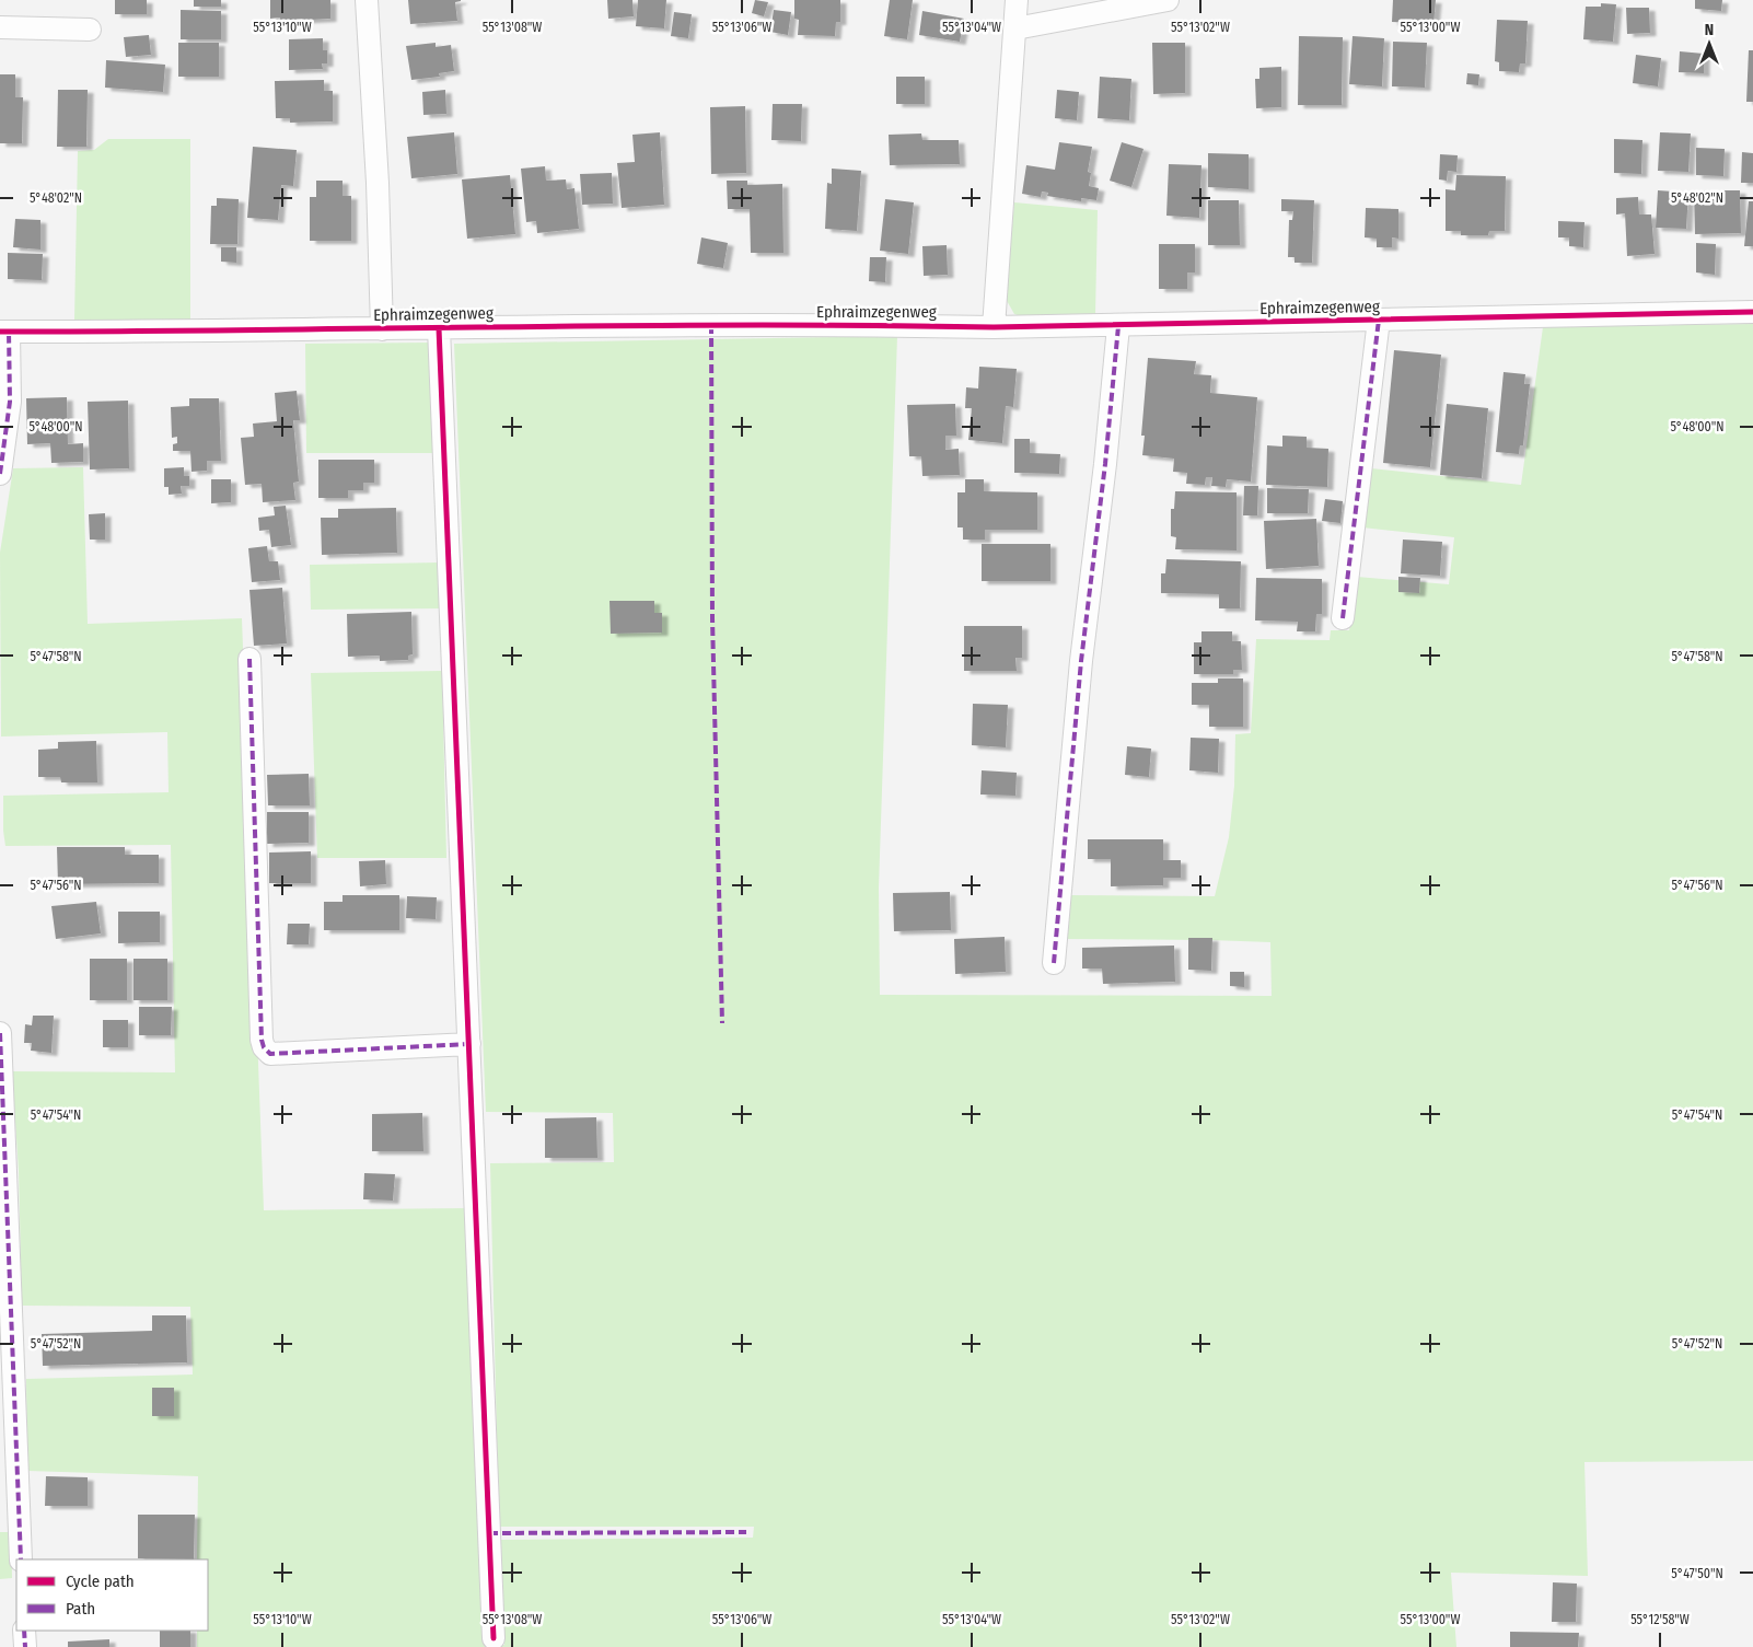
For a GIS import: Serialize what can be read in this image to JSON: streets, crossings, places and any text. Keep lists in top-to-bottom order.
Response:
{
  "streets": {
    "street": ["Ephraimzegenweg"]
  },
  "legend": ["Cycle path", "Path"],
  "north": "top",
  "coordinates": [
    "55°13'10\"W",
    "55°13'08\"W",
    "55°13'06\"W",
    "55°13'04\"W",
    "55°13'02\"W",
    "55°13'00\"W",
    "5°48'02\"N",
    "5°48'00\"N",
    "5°47'58\"N",
    "5°47'56\"N",
    "5°47'54\"N",
    "5°47'52\"N",
    "5°47'50\"N",
    "55°12'58\"W"
  ]
}
